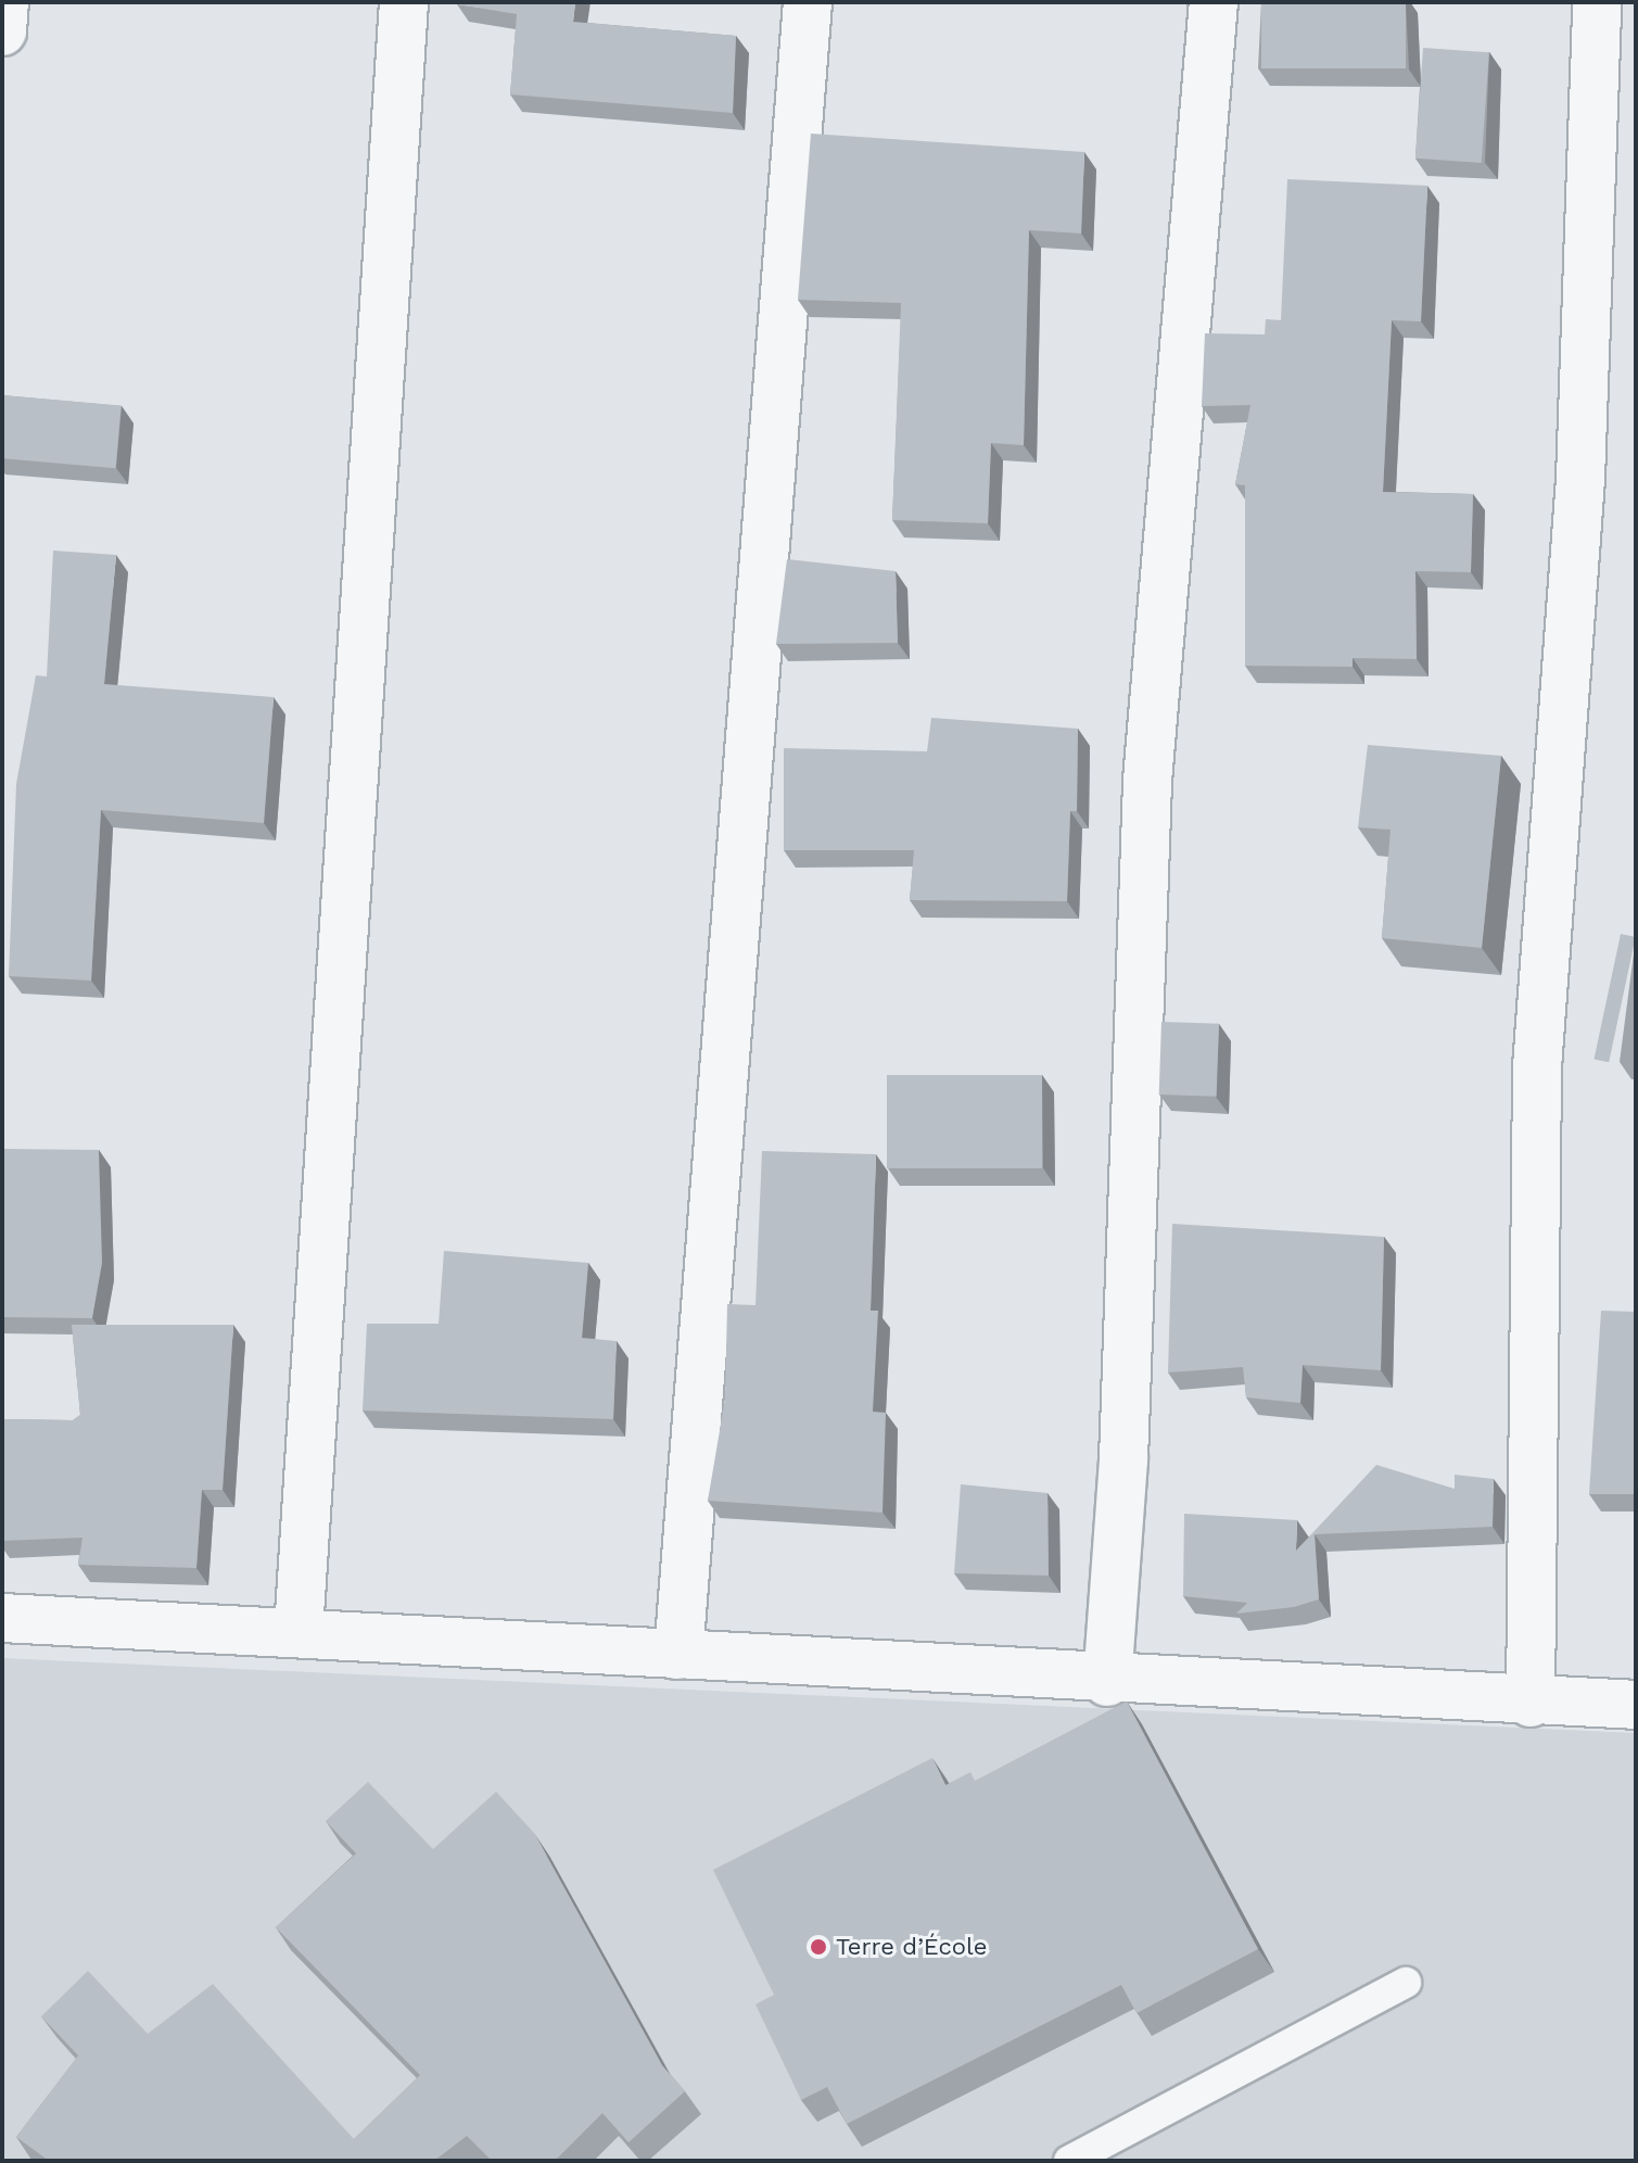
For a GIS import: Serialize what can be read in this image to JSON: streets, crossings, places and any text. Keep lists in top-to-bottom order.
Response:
{
  "places": ["Terre d’École"]
}
